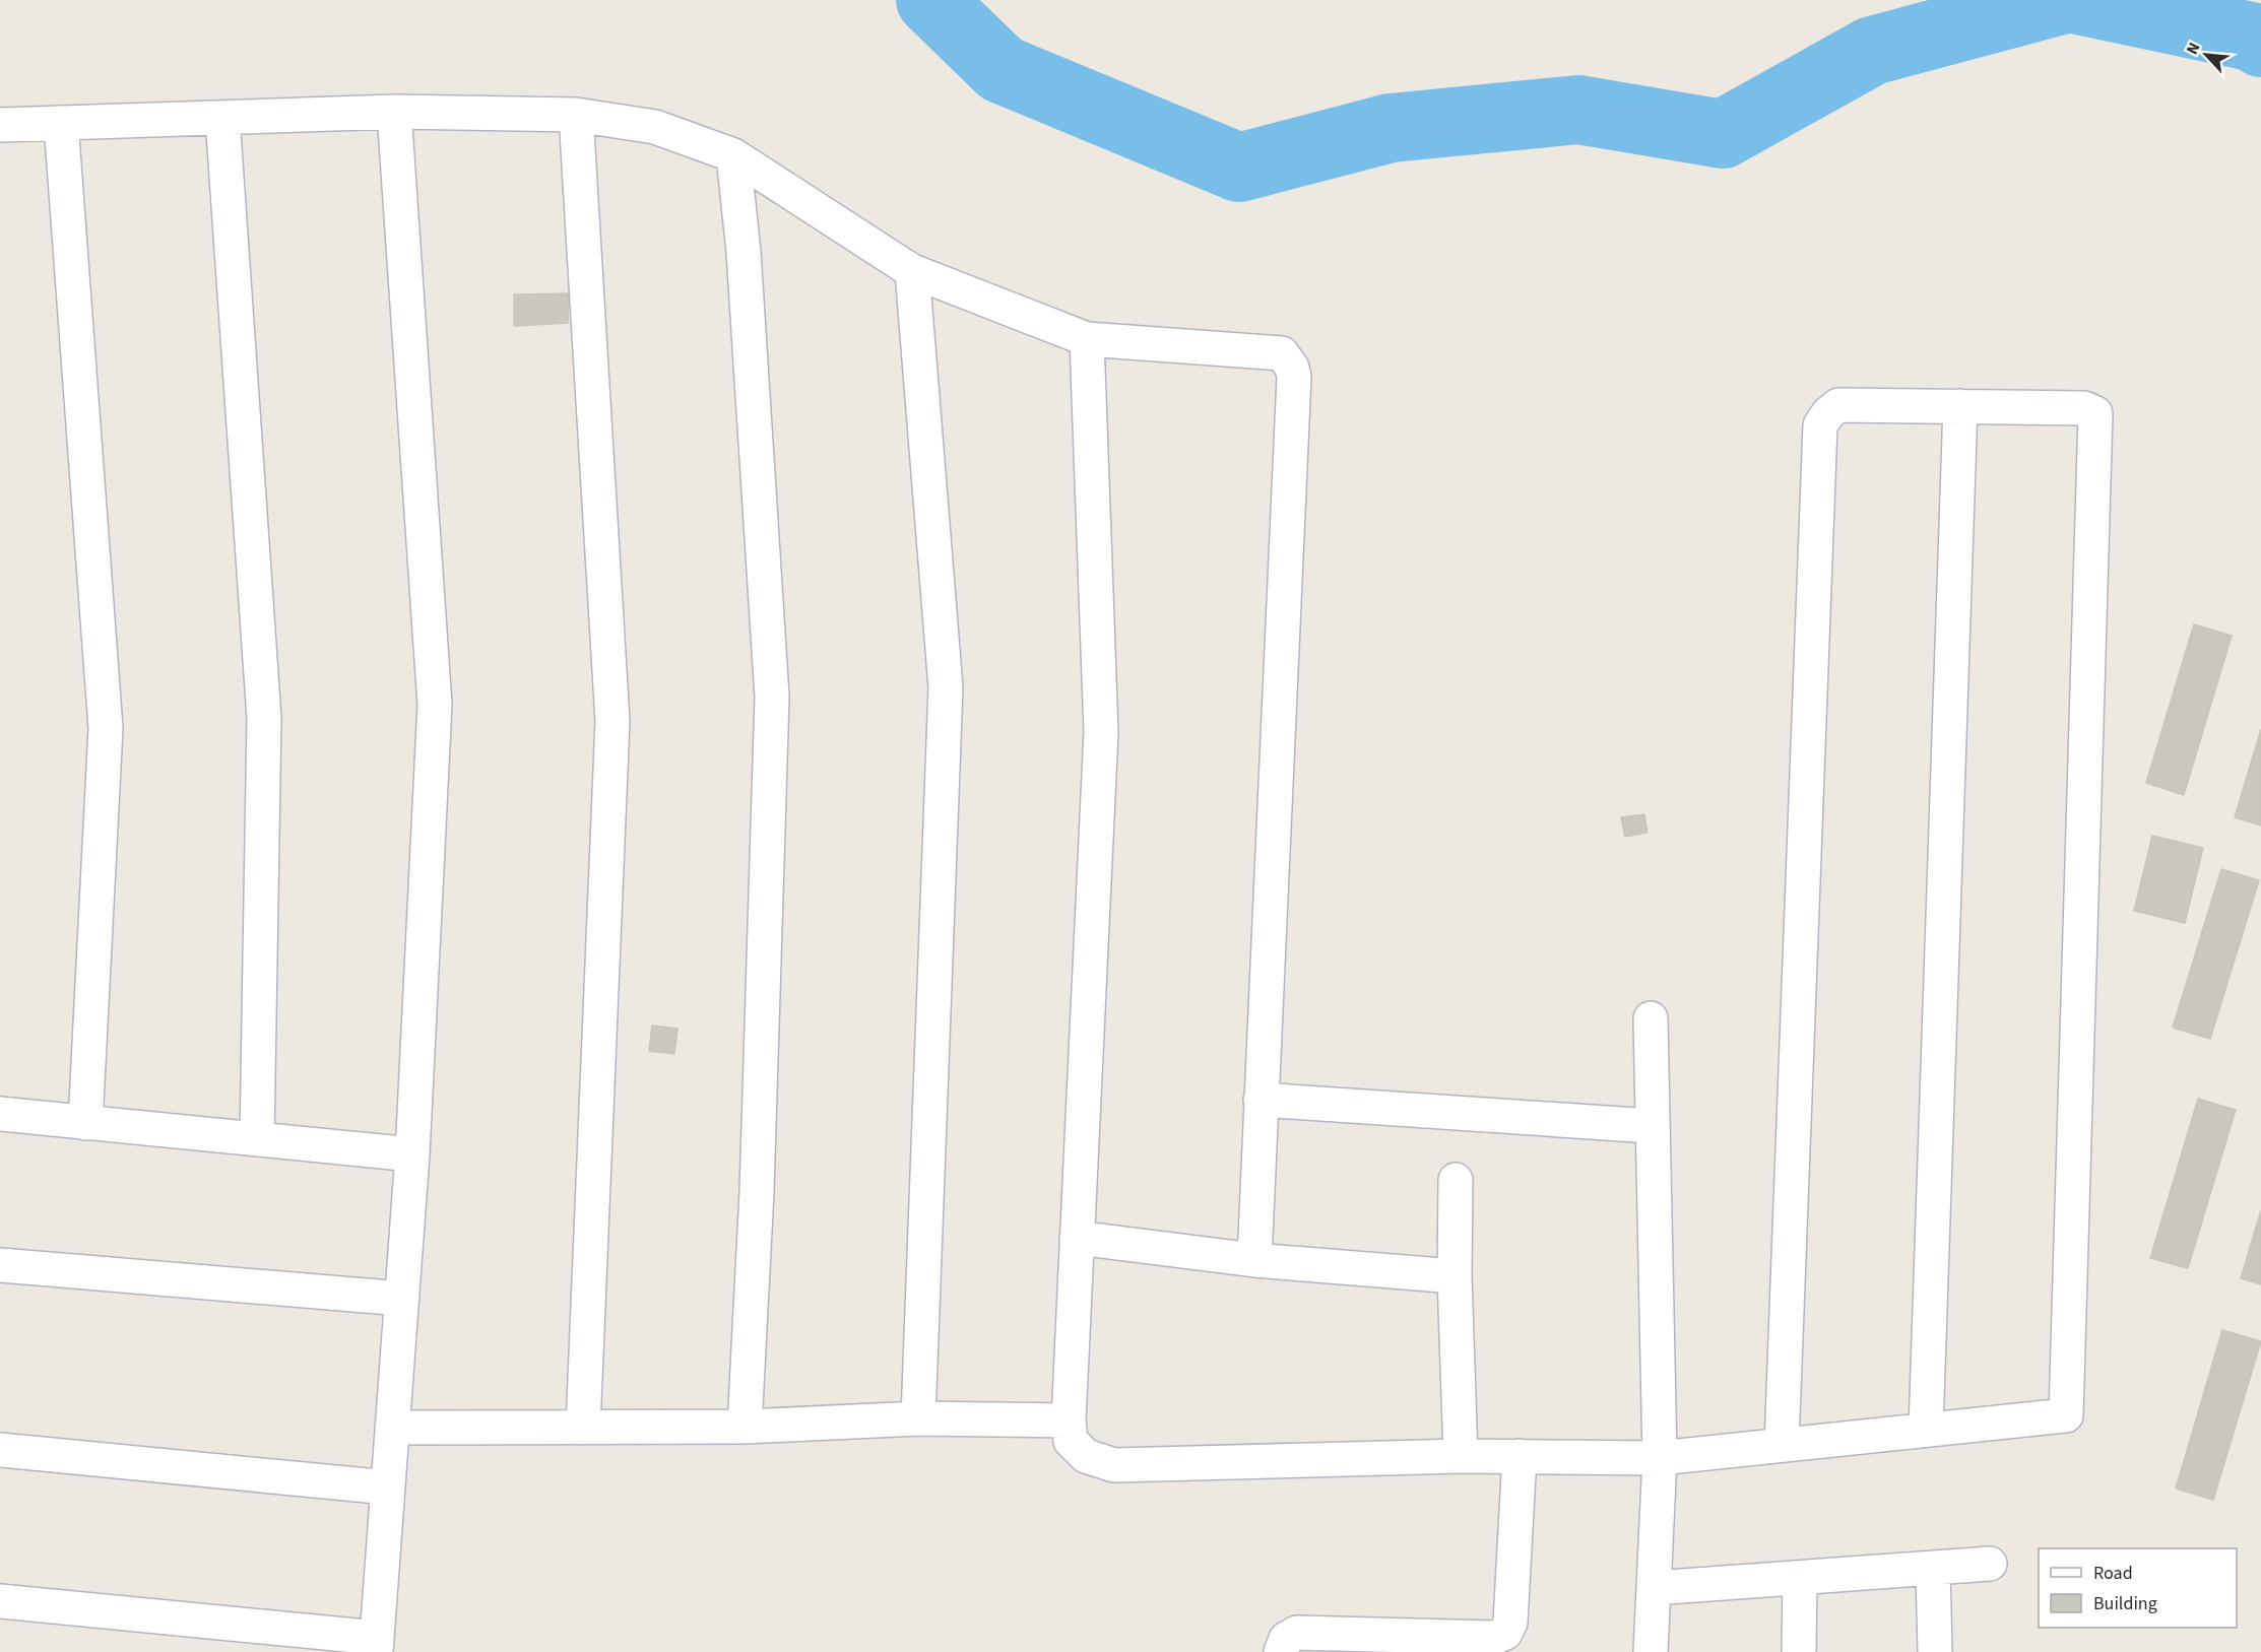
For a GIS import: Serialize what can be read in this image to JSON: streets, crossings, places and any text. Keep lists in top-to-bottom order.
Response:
{
  "legend": ["Road", "Building"],
  "north": "top left"
}
